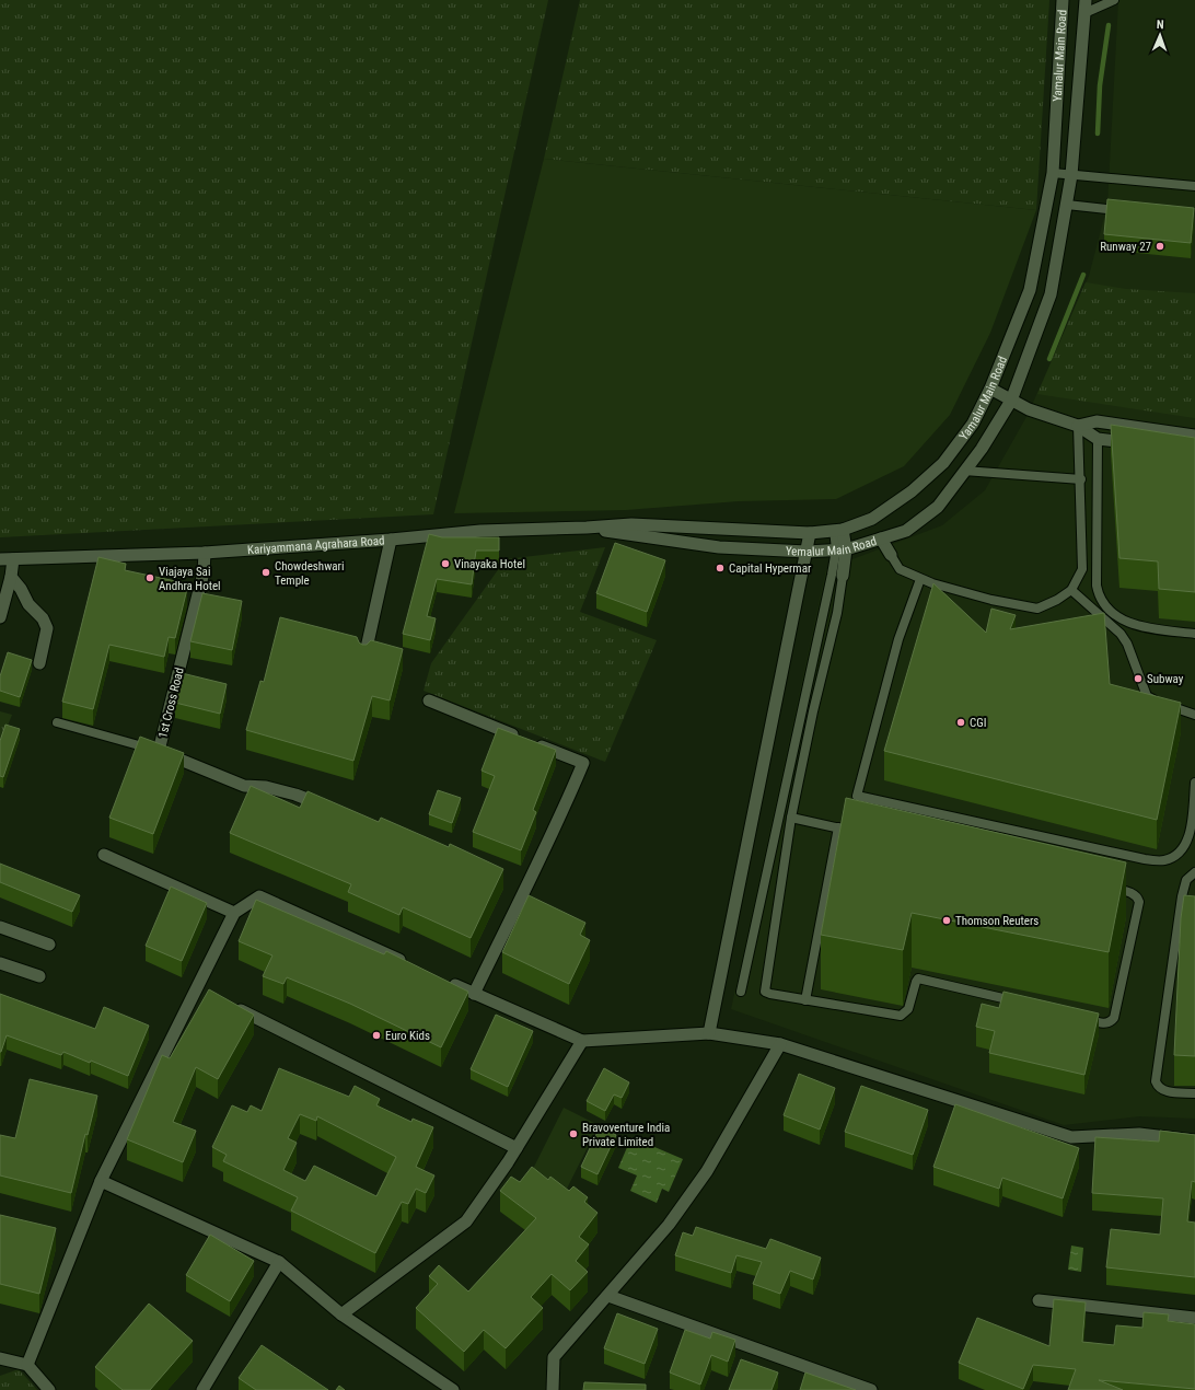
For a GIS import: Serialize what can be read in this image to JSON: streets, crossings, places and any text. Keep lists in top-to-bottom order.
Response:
{
  "streets": {
    "street": [
      "Yamalur Main Road",
      "Yemalur Main Road",
      "Kariyammana Agrahara Road",
      "1st Cross Road"
    ]
  },
  "crossings": [
    ["Yamalur Main Road", "Yemalur Main Road"],
    ["Yamalur Main Road", "Kariyammana Agrahara Road"],
    ["Yemalur Main Road", "Kariyammana Agrahara Road"],
    ["Kariyammana Agrahara Road", "1st Cross Road"]
  ],
  "places": [
    "Runway 27",
    "Vinayaka Hotel",
    "Capital Hypermar",
    "Chowdeshwari Temple",
    "Viajaya Sai Andhra Hotel",
    "Subway",
    "CGI",
    "Thomson Reuters",
    "Euro Kids",
    "Bravoventure India Private Limited"
  ],
  "north": "top"
}
